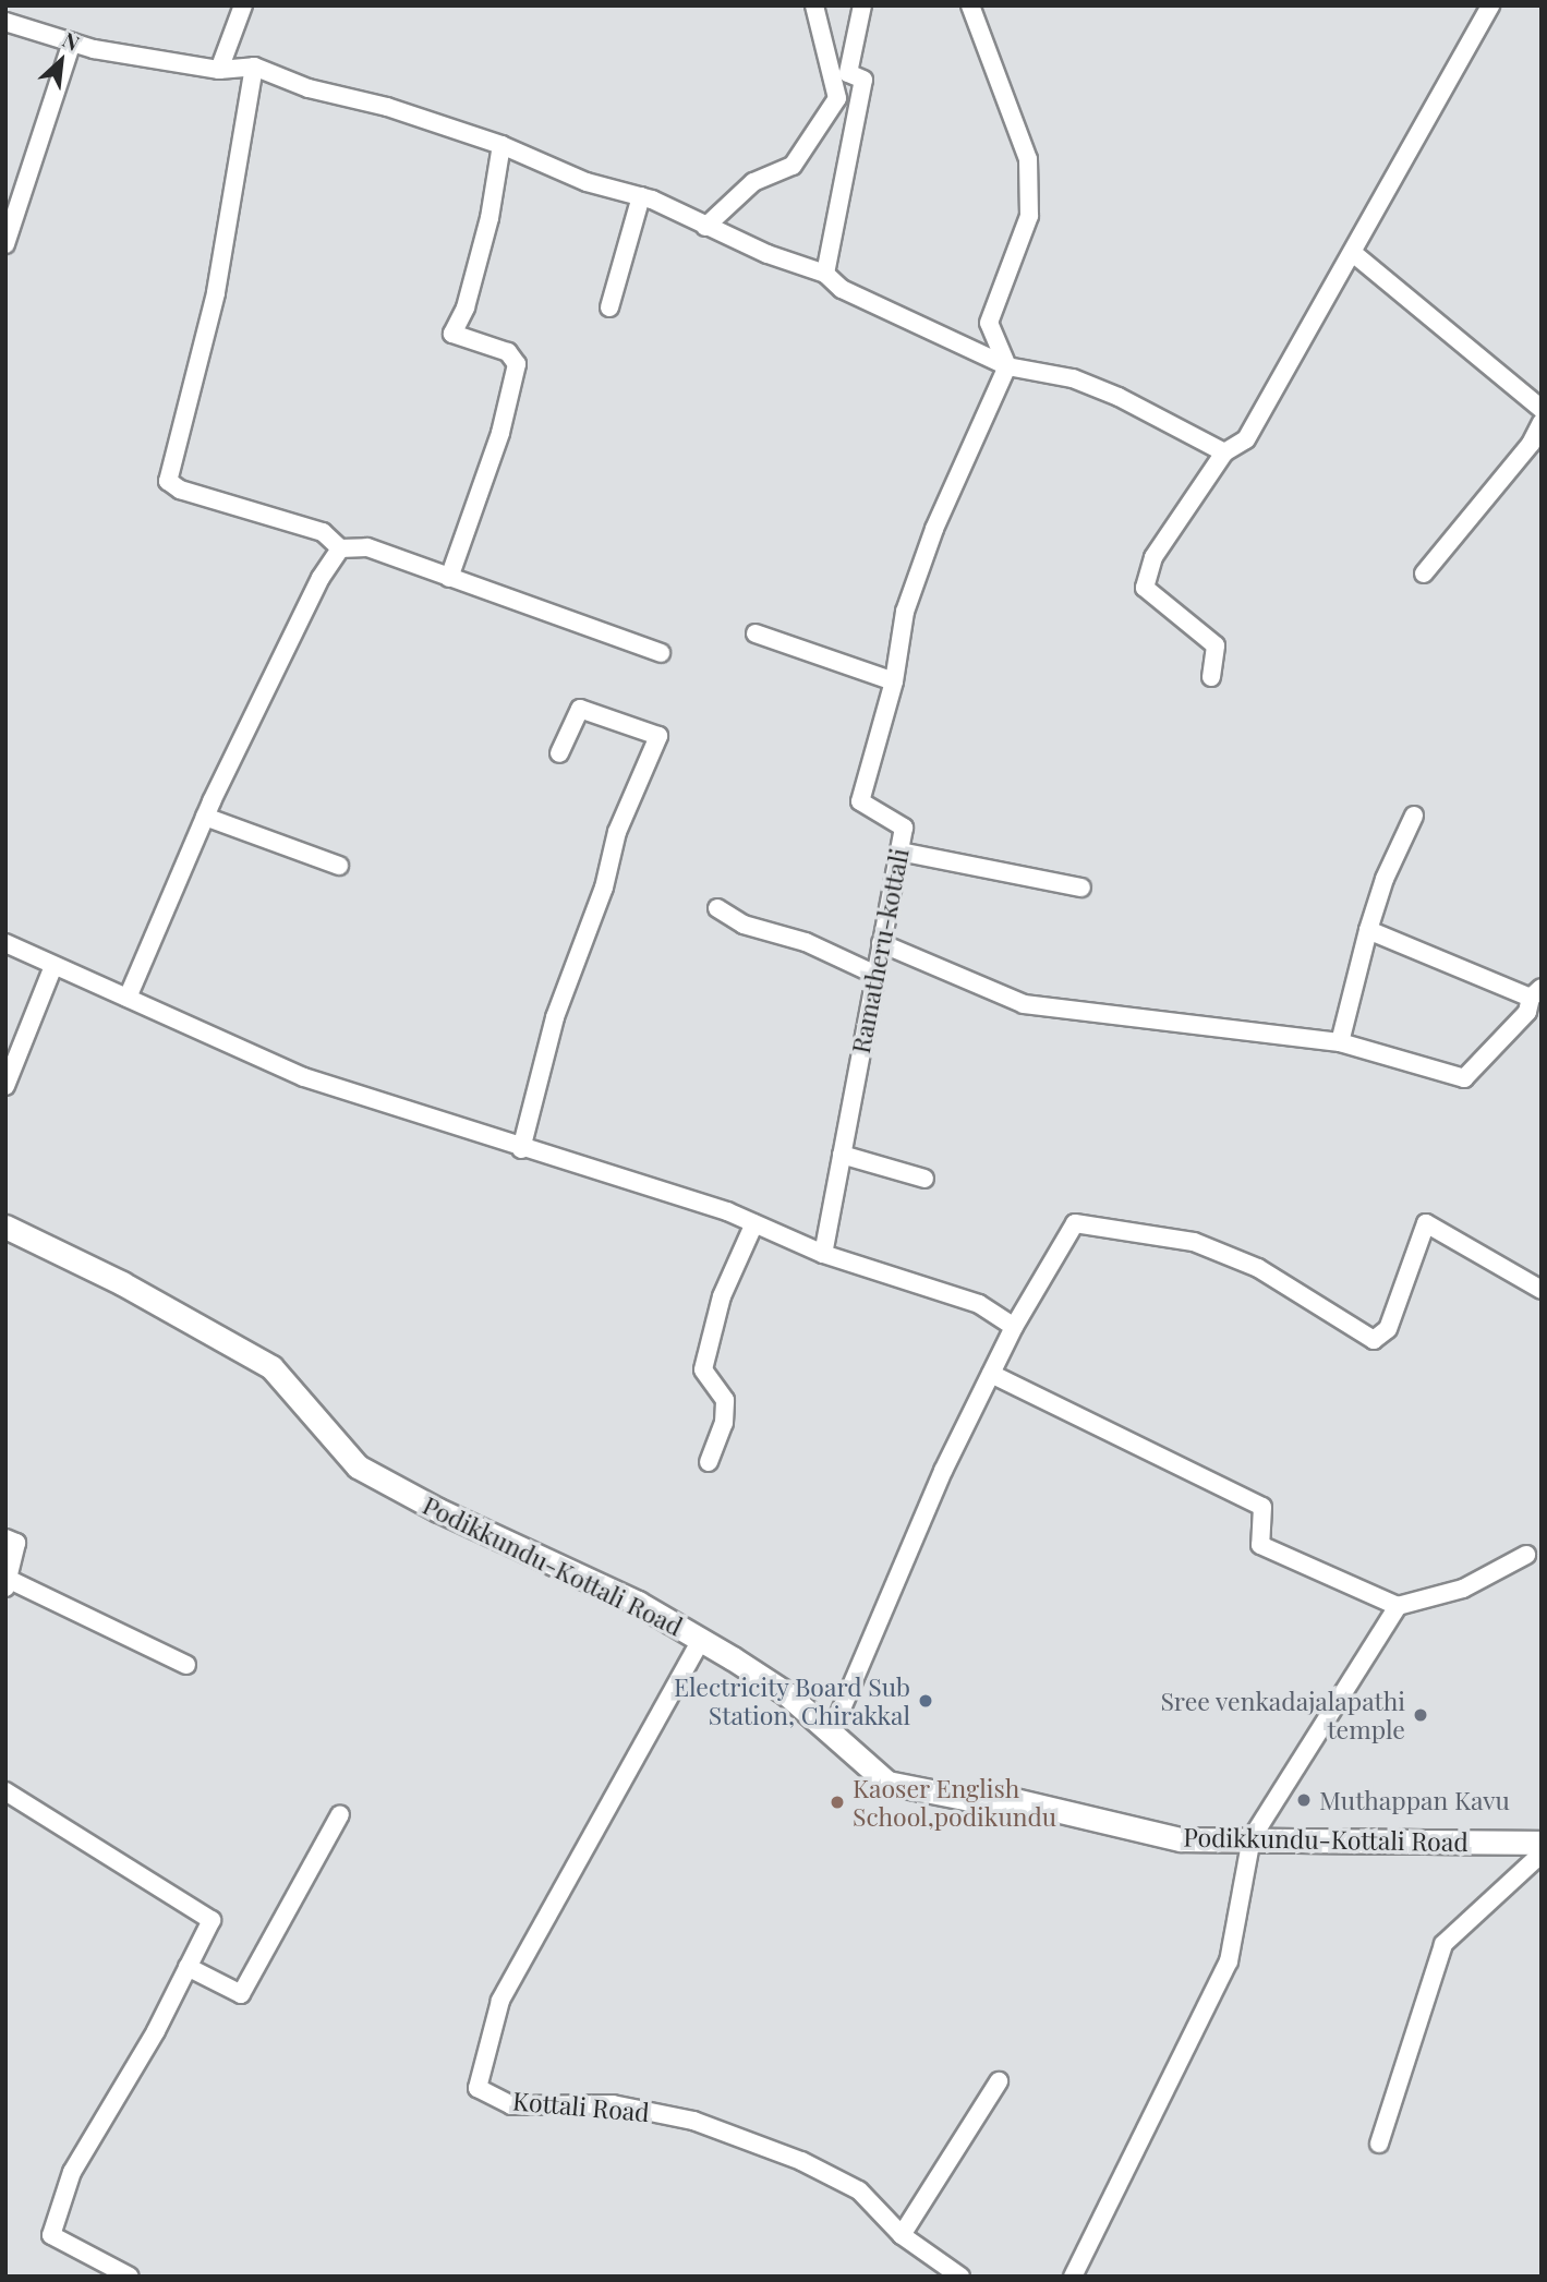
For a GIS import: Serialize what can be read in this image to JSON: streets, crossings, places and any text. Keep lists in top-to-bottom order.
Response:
{
  "streets": {
    "main road": ["Podikkundu-Kottali Road"],
    "street": ["Ramatheru-kottali", "Kottali Road"]
  },
  "crossings": [
    ["Podikkundu-Kottali Road", "Kottali Road"]
  ],
  "places": [
    "Electricity Board Sub Station, Chirakkal",
    "Sree venkadajalapathi temple",
    "Muthappan Kavu",
    "Kaoser English School,podikundu"
  ],
  "north": "top right"
}
